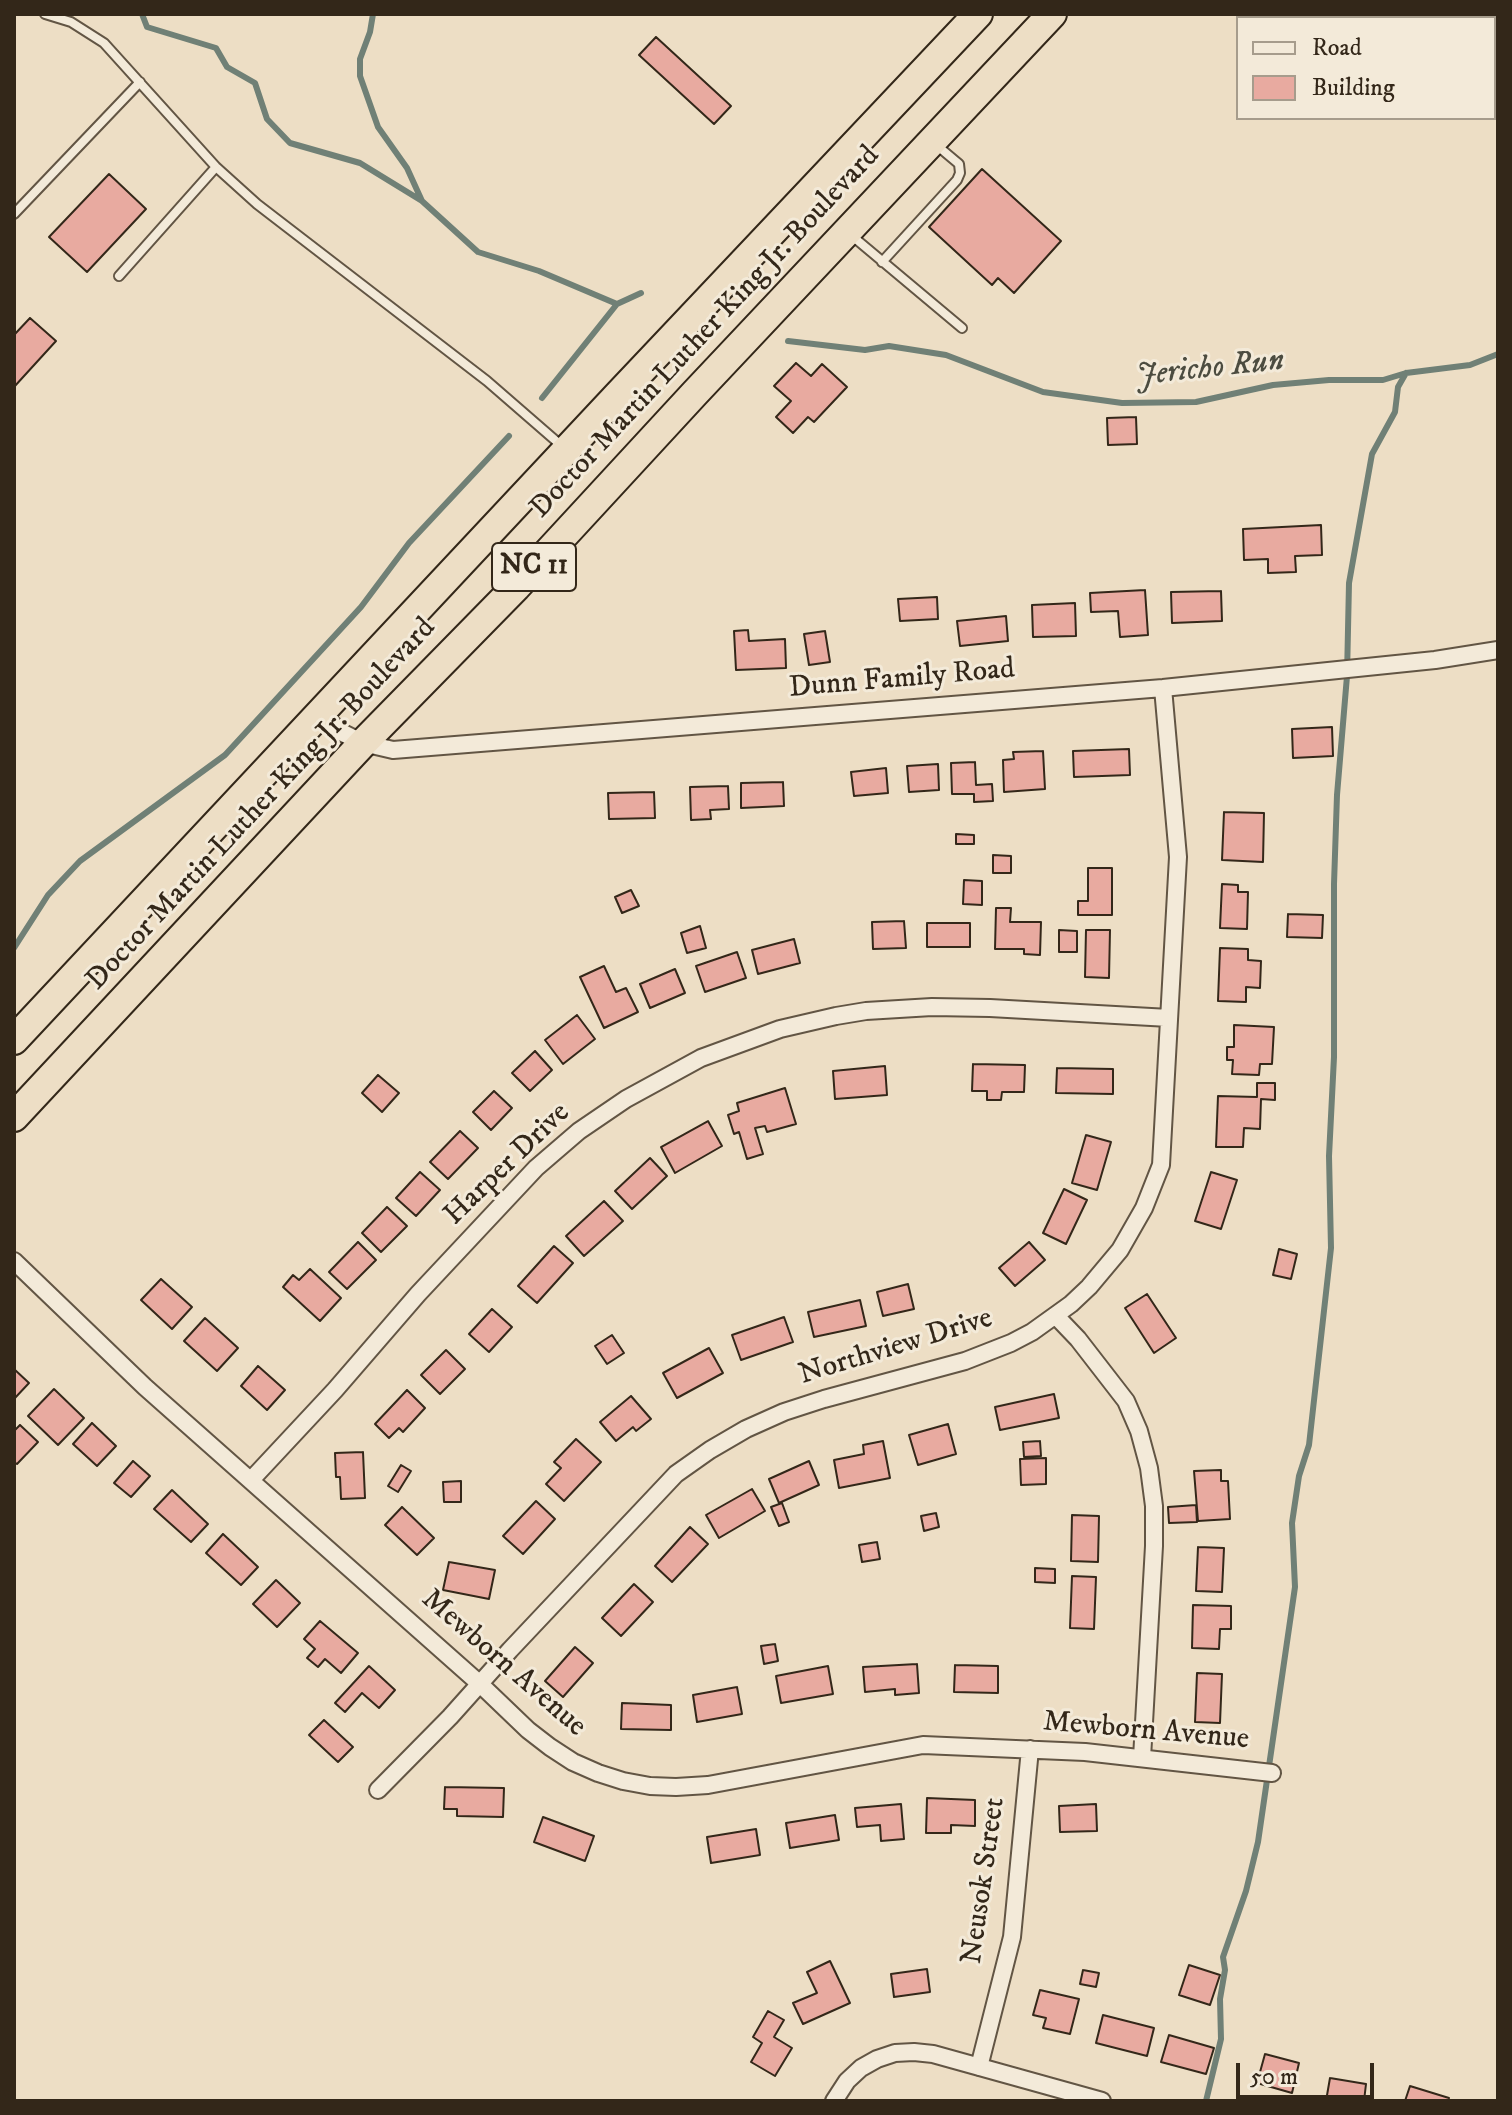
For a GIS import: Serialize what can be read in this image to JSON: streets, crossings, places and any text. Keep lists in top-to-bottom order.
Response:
{
  "streets": {
    "highway": ["Doctor Martin Luther King Jr. Boulevard", "NC 11"],
    "street": [
      "Dunn Family Road",
      "Harper Drive",
      "Northview Drive",
      "Mewborn Avenue",
      "Neusok Street"
    ]
  },
  "crossings": [
    ["Doctor Martin Luther King Jr. Boulevard", "Dunn Family Road"],
    ["Dunn Family Road", "Northview Drive"],
    ["Harper Drive", "Northview Drive"],
    ["Harper Drive", "Mewborn Avenue"],
    ["Northview Drive", "Mewborn Avenue"],
    ["Mewborn Avenue", "Neusok Street"]
  ],
  "water": ["Jericho Run"],
  "legend": ["Road", "Building"],
  "scale_bar": "50 m"
}
